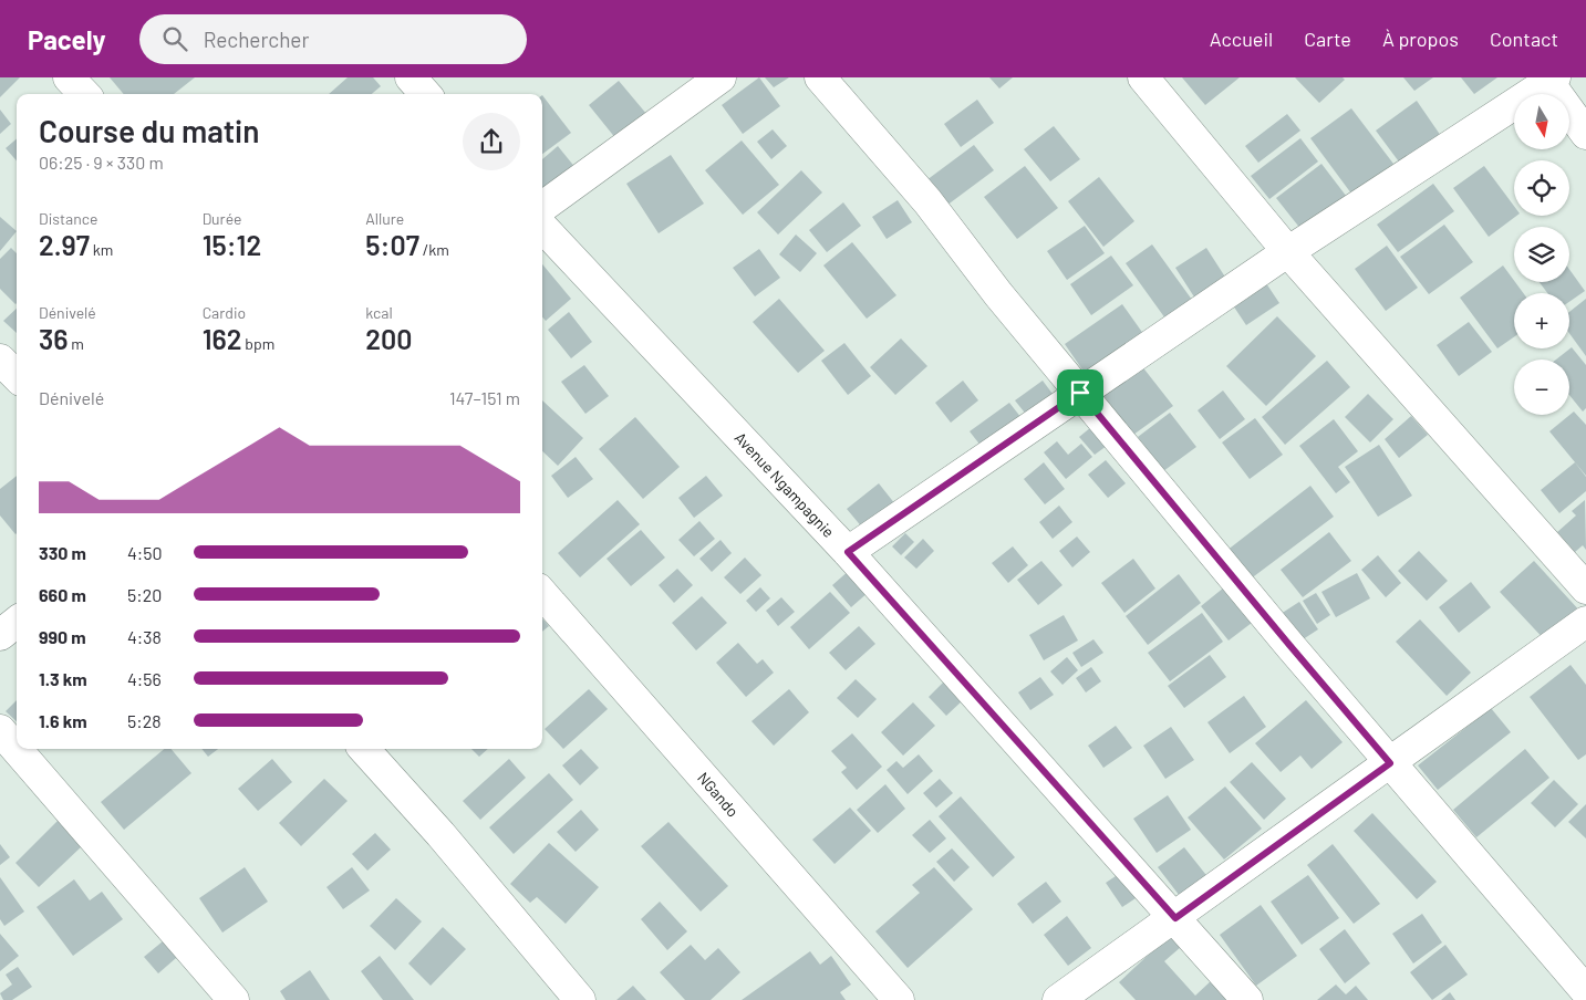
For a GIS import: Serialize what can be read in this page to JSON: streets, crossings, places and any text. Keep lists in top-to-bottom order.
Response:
{
  "streets": {
    "street": ["Avenue Ngampagnie", "NGando"]
  },
  "north": "bottom",
  "page": {
    "header": "Pacely",
    "search": "Rechercher",
    "nav": [
      "Accueil",
      "Carte",
      "À propos",
      "Contact"
    ],
    "map_buttons": ["+", "−"],
    "heading": ["Course du matin", "06:25 · 9 × 330 m"],
    "stats": [
      ["Distance", "2.97 km"],
      ["Durée", "15:12"],
      ["Allure", "5:07 /km"],
      ["Dénivelé", "36 m"],
      ["Cardio", "162 bpm"],
      ["kcal", "200"]
    ],
    "chart": ["Dénivelé", "147–151 m"],
    "list": [
      {
        "name": "330 m",
        "note": "4:50"
      },
      {
        "name": "660 m",
        "note": "5:20"
      },
      {
        "name": "990 m",
        "note": "4:38"
      },
      {
        "name": "1.3 km",
        "note": "4:56"
      },
      {
        "name": "1.6 km",
        "note": "5:28"
      }
    ]
  }
}
